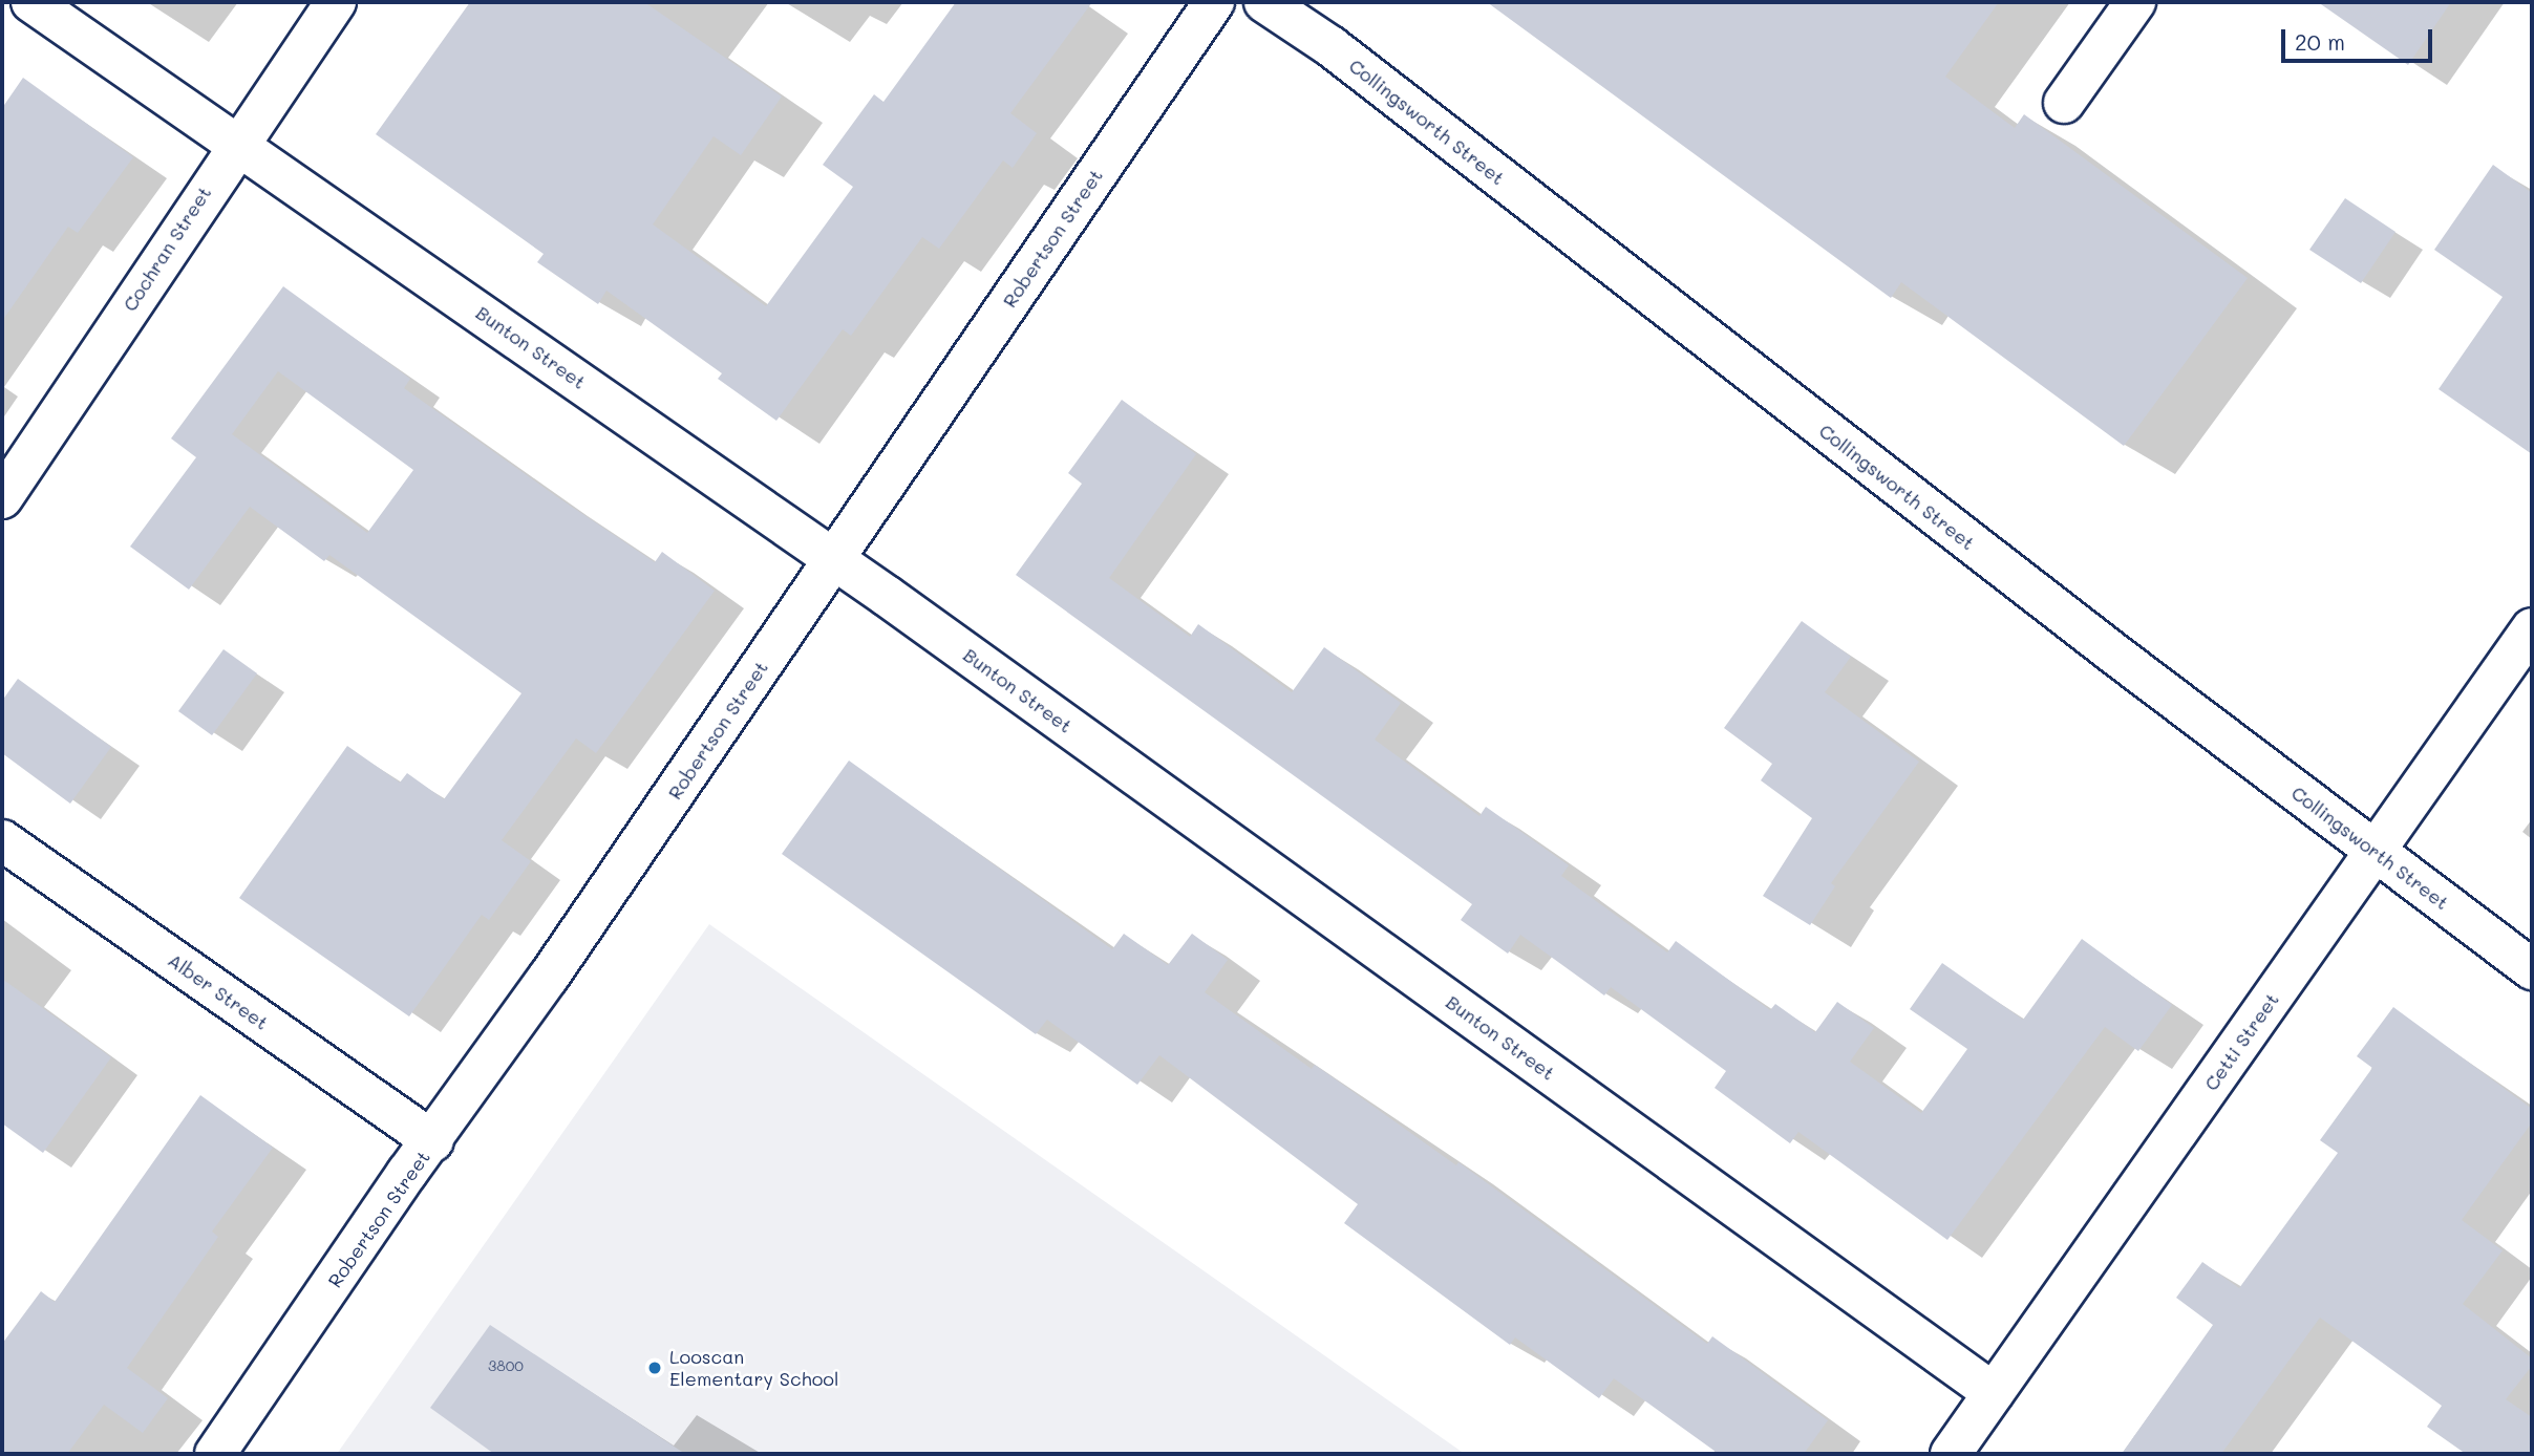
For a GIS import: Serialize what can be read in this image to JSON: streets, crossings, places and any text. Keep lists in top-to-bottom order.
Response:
{
  "streets": {
    "street": [
      "Collingsworth Street",
      "Robertson Street",
      "Cochran Street",
      "Bunton Street",
      "Alber Street",
      "Cetti Street"
    ]
  },
  "crossings": [
    ["Collingsworth Street", "Cetti Street"],
    ["Robertson Street", "Bunton Street"],
    ["Robertson Street", "Alber Street"],
    ["Cochran Street", "Bunton Street"],
    ["Bunton Street", "Cetti Street"]
  ],
  "places": ["Looscan Elementary School"],
  "house_numbers": ["3800"],
  "scale_bar": "20 m"
}
